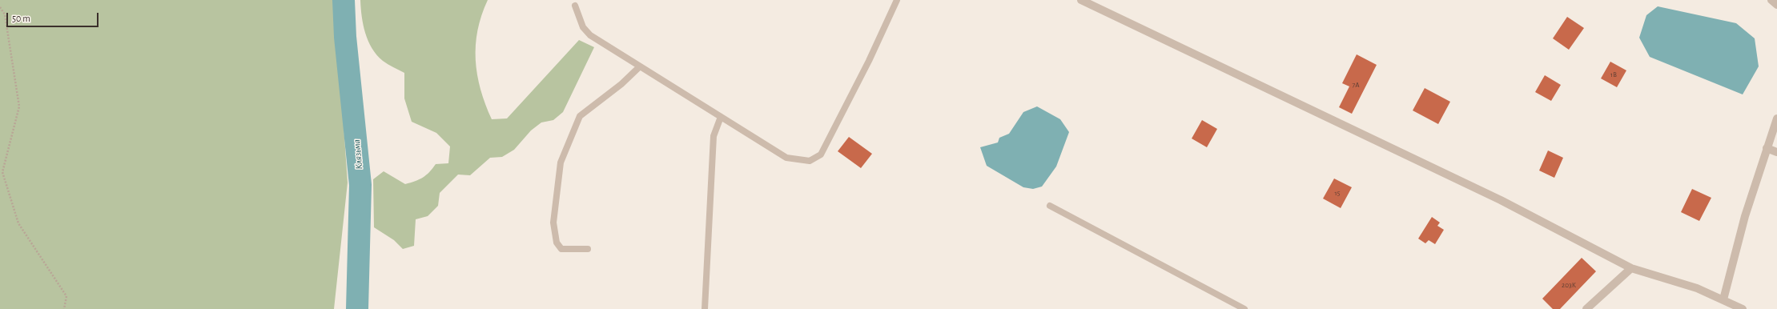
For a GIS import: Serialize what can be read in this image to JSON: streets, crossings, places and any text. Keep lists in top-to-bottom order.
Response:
{
  "water": ["Клязьма"],
  "house_numbers": [
    "1В",
    "7А",
    "15",
    "203К"
  ],
  "scale_bar": "50 m"
}
